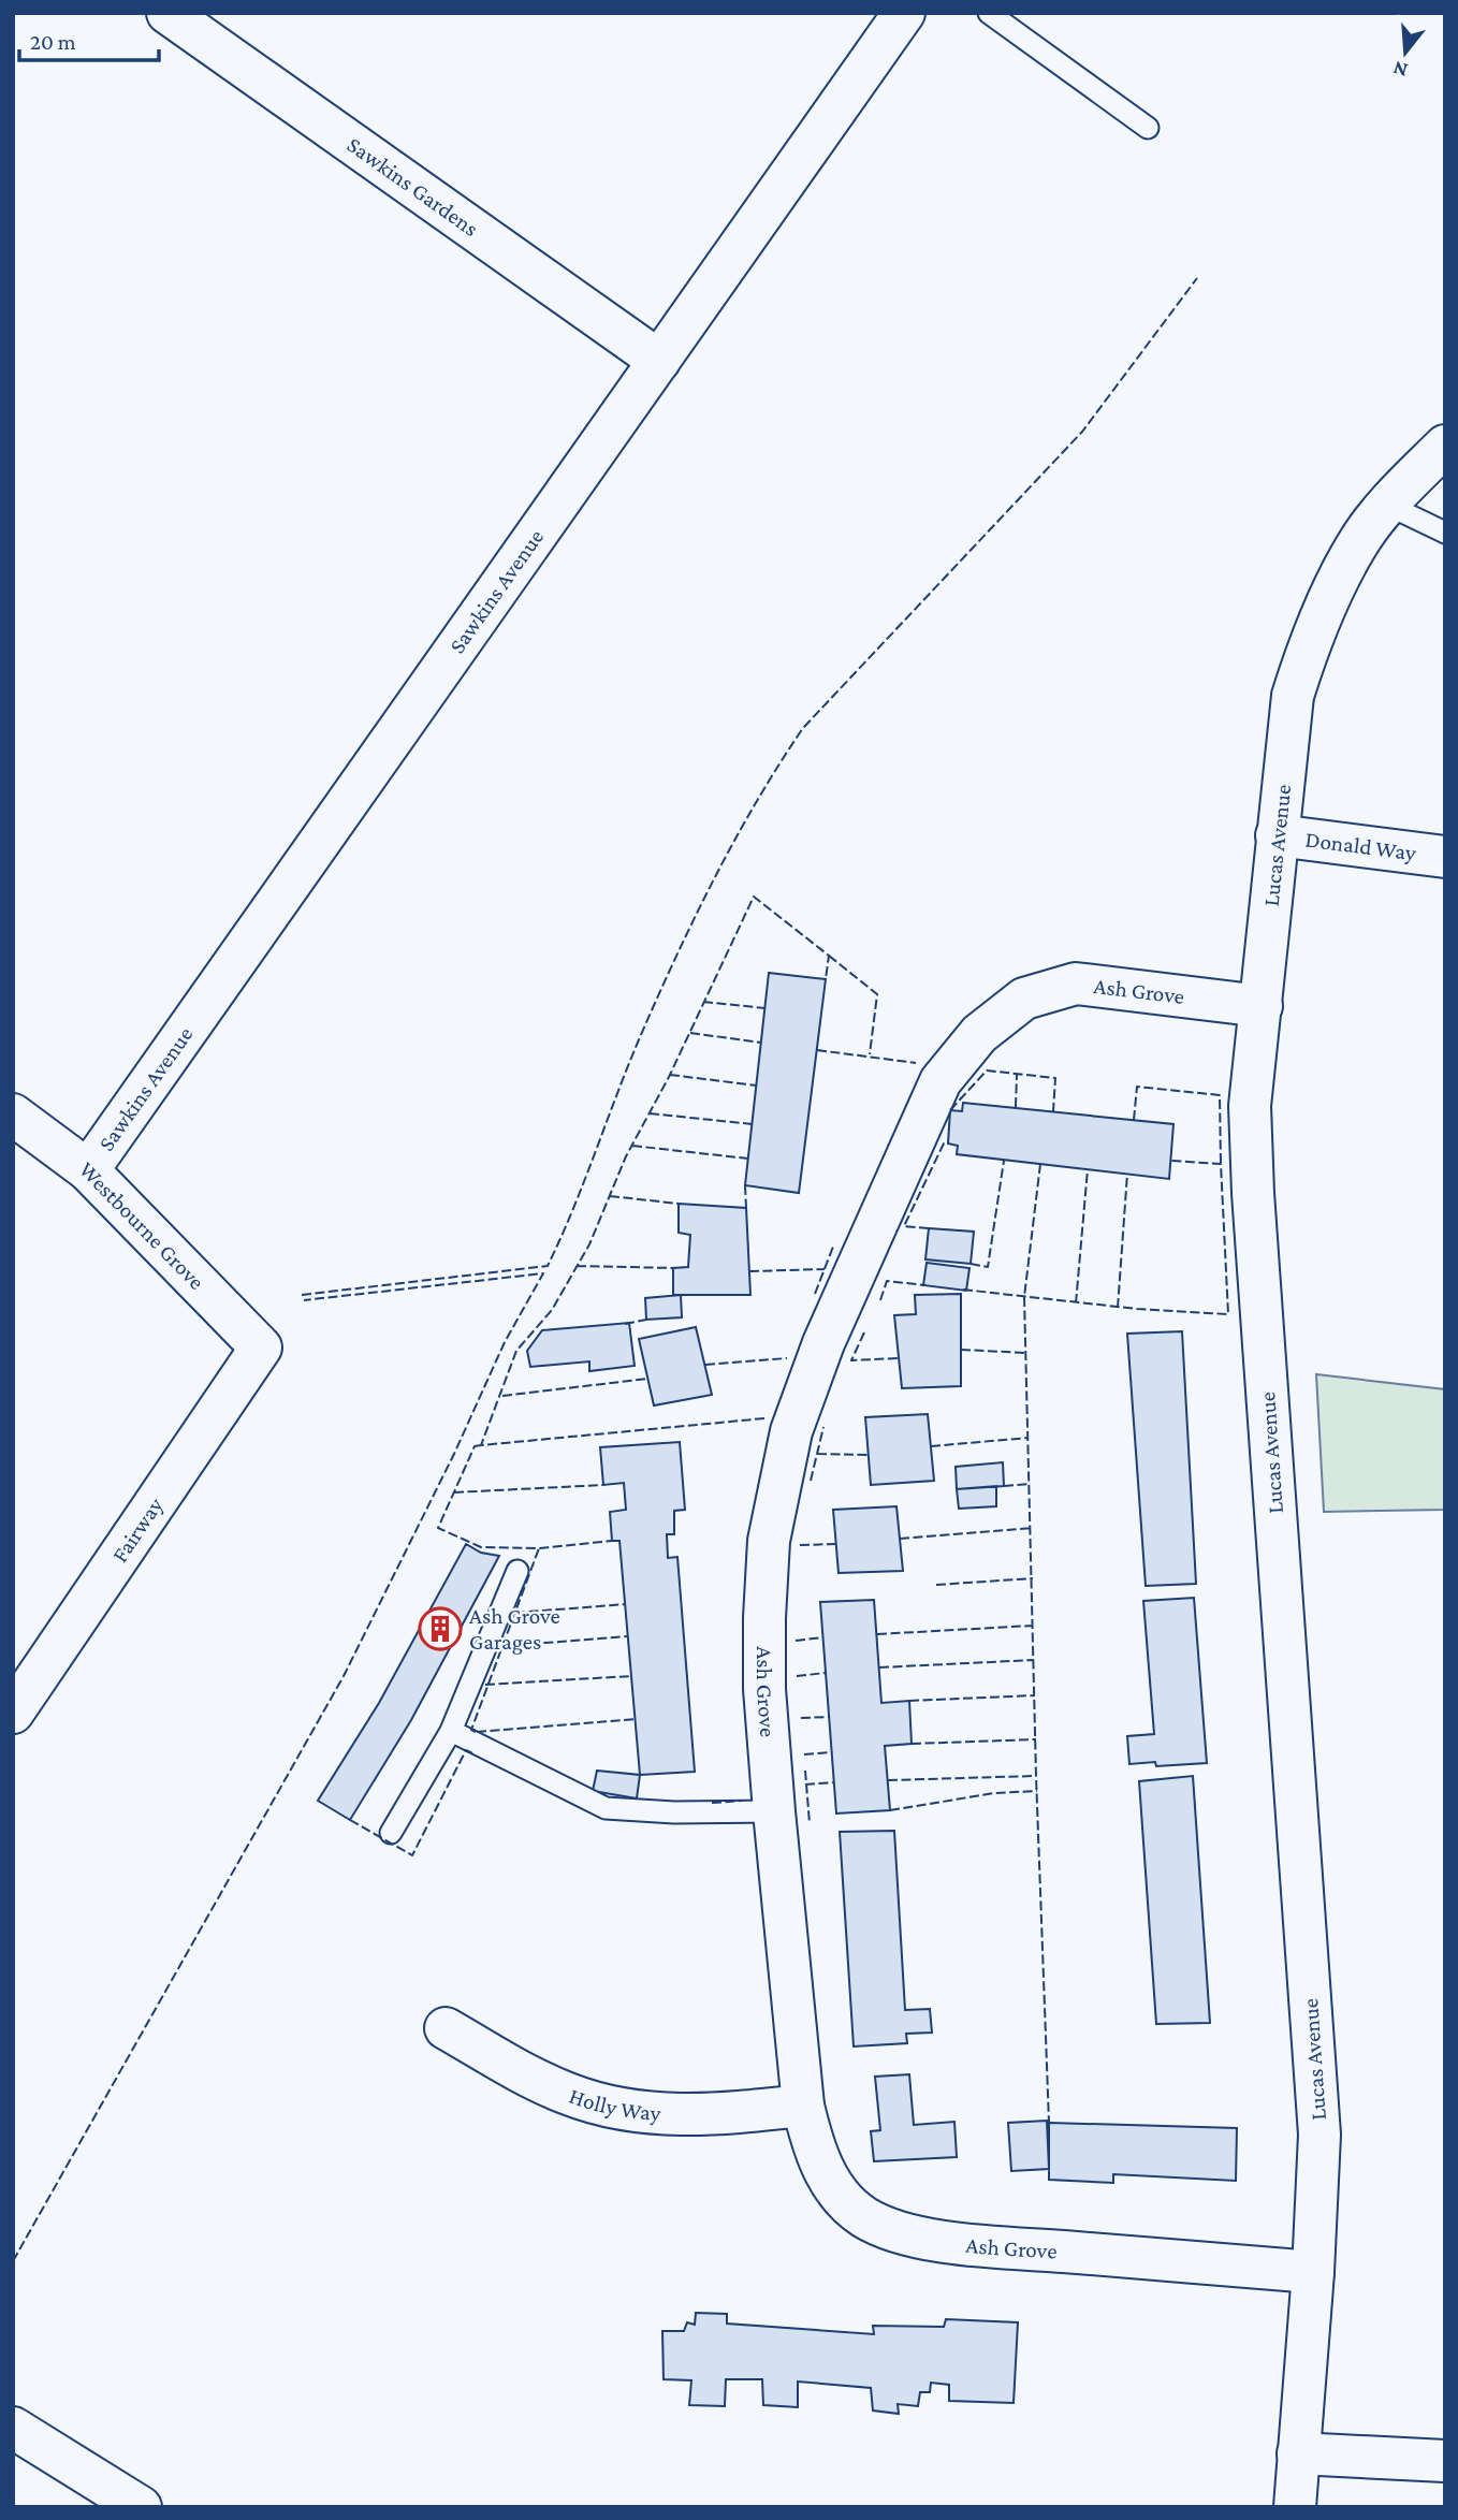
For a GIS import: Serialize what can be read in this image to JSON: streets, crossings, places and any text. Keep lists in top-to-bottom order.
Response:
{
  "streets": {
    "street": [
      "Sawkins Gardens",
      "Sawkins Avenue",
      "Donald Way",
      "Lucas Avenue",
      "Ash Grove",
      "Westbourne Grove",
      "Fairway",
      "Holly Way"
    ]
  },
  "crossings": [
    ["Sawkins Gardens", "Sawkins Avenue"],
    ["Sawkins Avenue", "Westbourne Grove"],
    ["Donald Way", "Lucas Avenue"],
    ["Lucas Avenue", "Ash Grove"],
    ["Ash Grove", "Holly Way"],
    ["Westbourne Grove", "Fairway"]
  ],
  "places": {
    "building": ["Ash Grove Garages"]
  },
  "scale_bar": "20 m",
  "north": "bottom"
}
